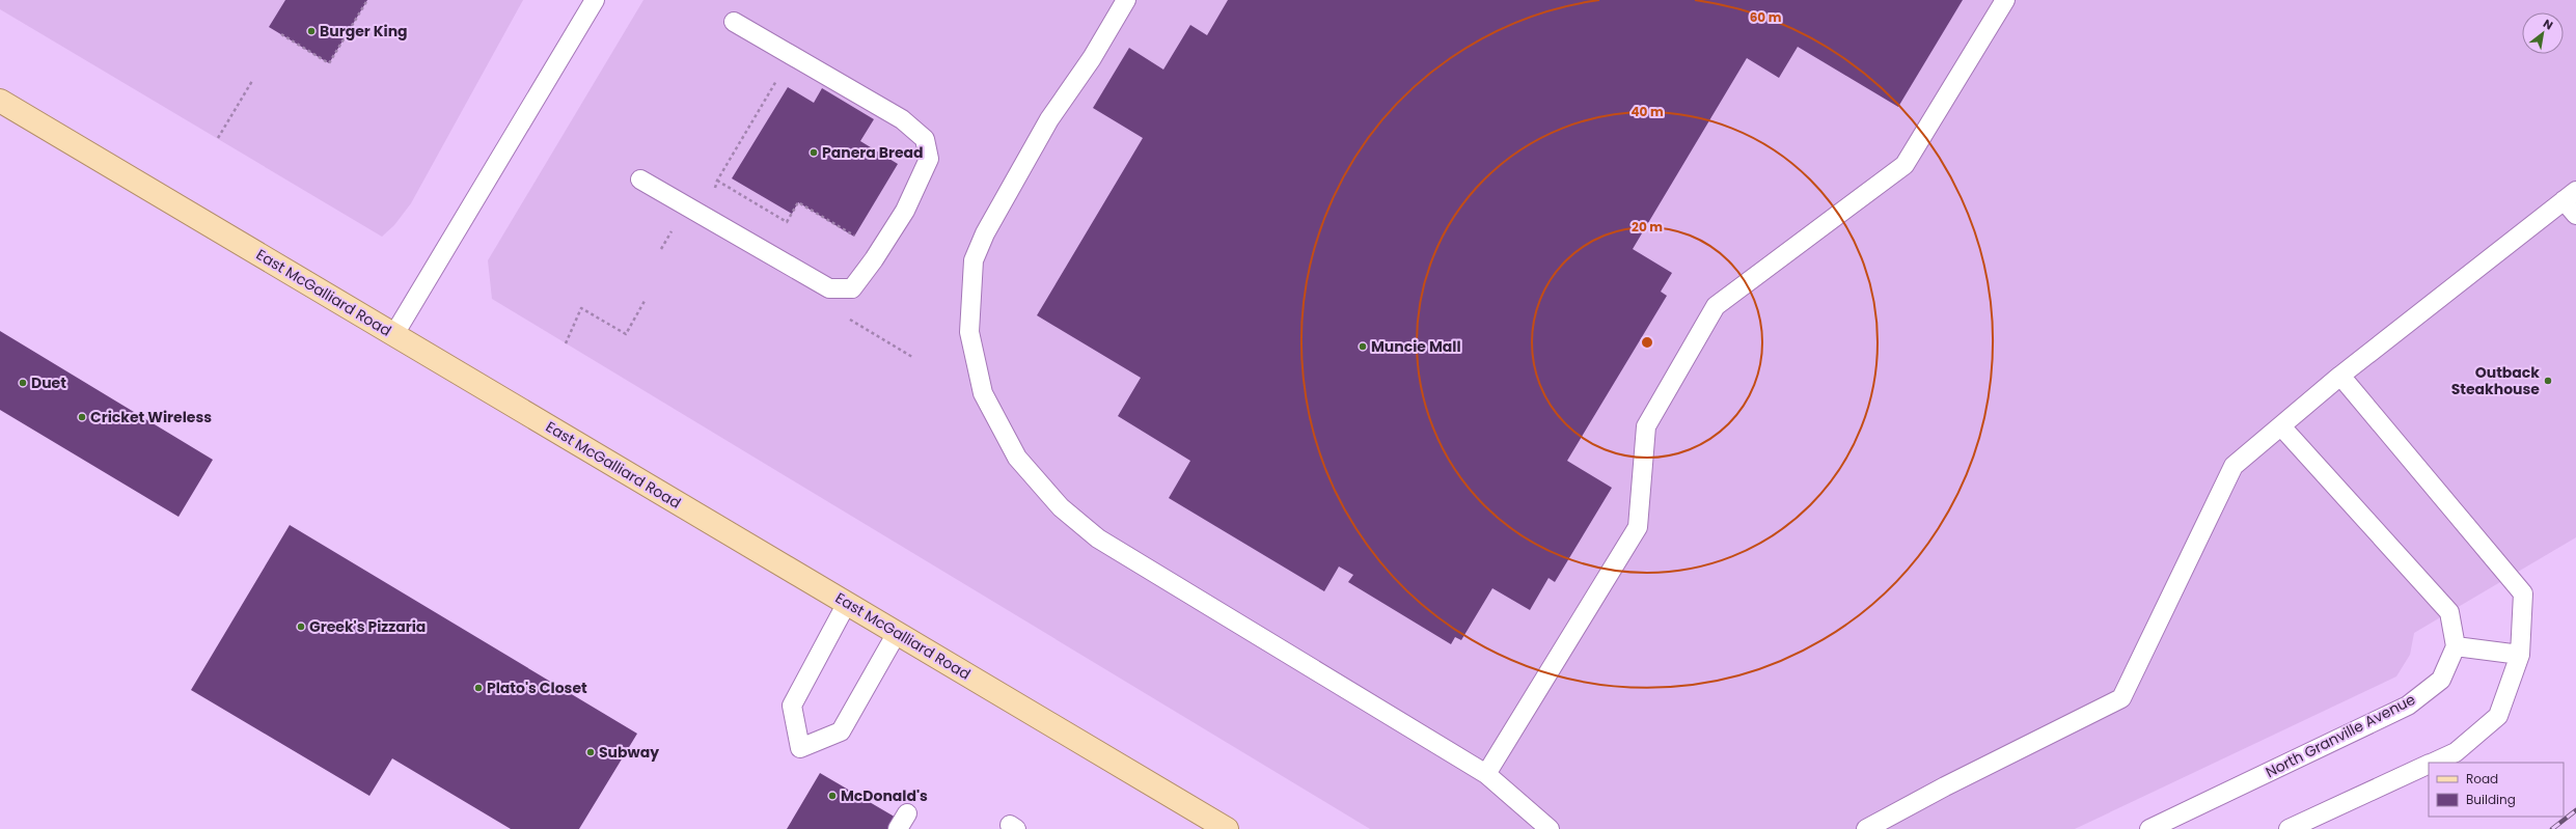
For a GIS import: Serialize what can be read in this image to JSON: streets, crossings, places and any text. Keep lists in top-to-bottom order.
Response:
{
  "streets": {
    "main road": ["East McGalliard Road"],
    "lane": ["North Granville Avenue"]
  },
  "places": [
    "Burger King",
    "Panera Bread",
    "Muncie Mall",
    "Outback Steakhouse",
    "Duet",
    "Cricket Wireless",
    "Greek's Pizzaria",
    "Plato's Closet",
    "Subway",
    "McDonald's"
  ],
  "legend": ["Road", "Building"],
  "north": "top right",
  "rings": ["60 m", "40 m", "20 m"]
}
